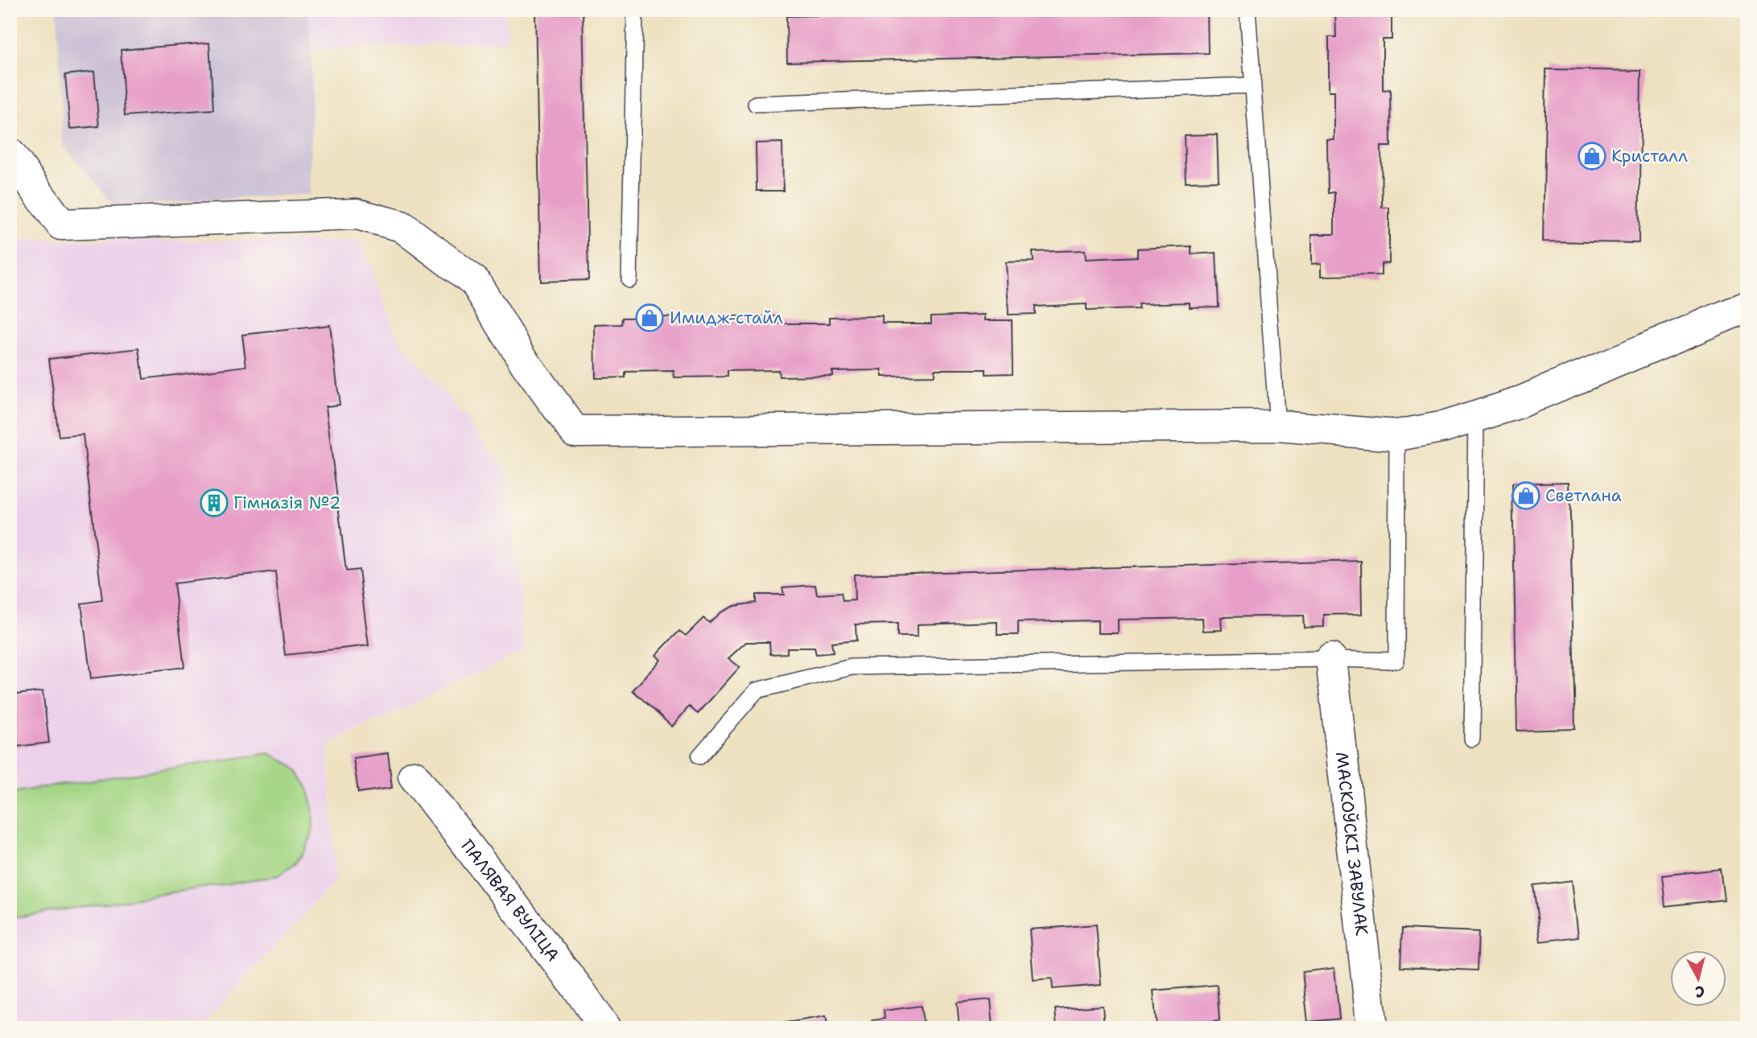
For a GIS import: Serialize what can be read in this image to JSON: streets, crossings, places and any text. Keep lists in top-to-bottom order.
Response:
{
  "streets": {
    "street": ["МАСКОЎСКІ ЗАВУЛАК", "ПАЛЯВАЯ ВУЛІЦА"]
  },
  "places": {
    "shop": ["Кристалл", "Имидж-стайл", "Светлана"],
    "building": ["Гімназія №2"]
  },
  "north": "bottom"
}
